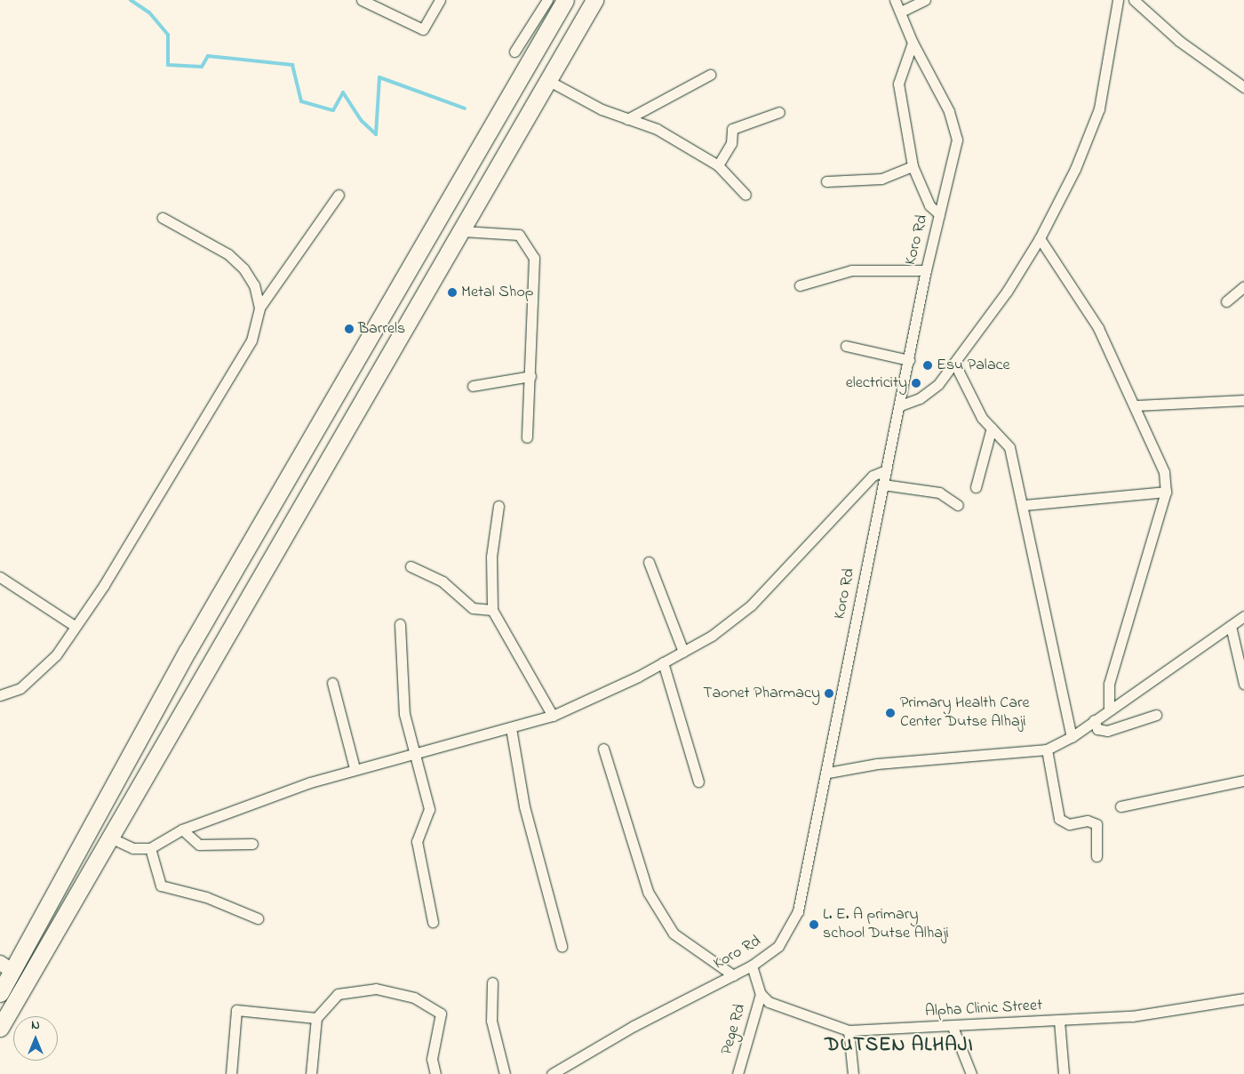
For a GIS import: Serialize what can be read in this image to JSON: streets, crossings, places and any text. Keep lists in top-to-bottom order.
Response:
{
  "streets": {
    "street": ["Koro Rd", "Alpha Clinic Street", "Pege Rd"]
  },
  "crossings": [
    ["Alpha Clinic Street", "Pege Rd"]
  ],
  "districts": ["DUTSEN ALHAJI"],
  "places": [
    "Metal Shop",
    "Barrels",
    "Esu Palace",
    "electricity",
    "Taonet Pharmacy",
    "Primary Health Care Center Dutse Alhaji",
    "L. E. A primary school Dutse Alhaji"
  ],
  "north": "top"
}
